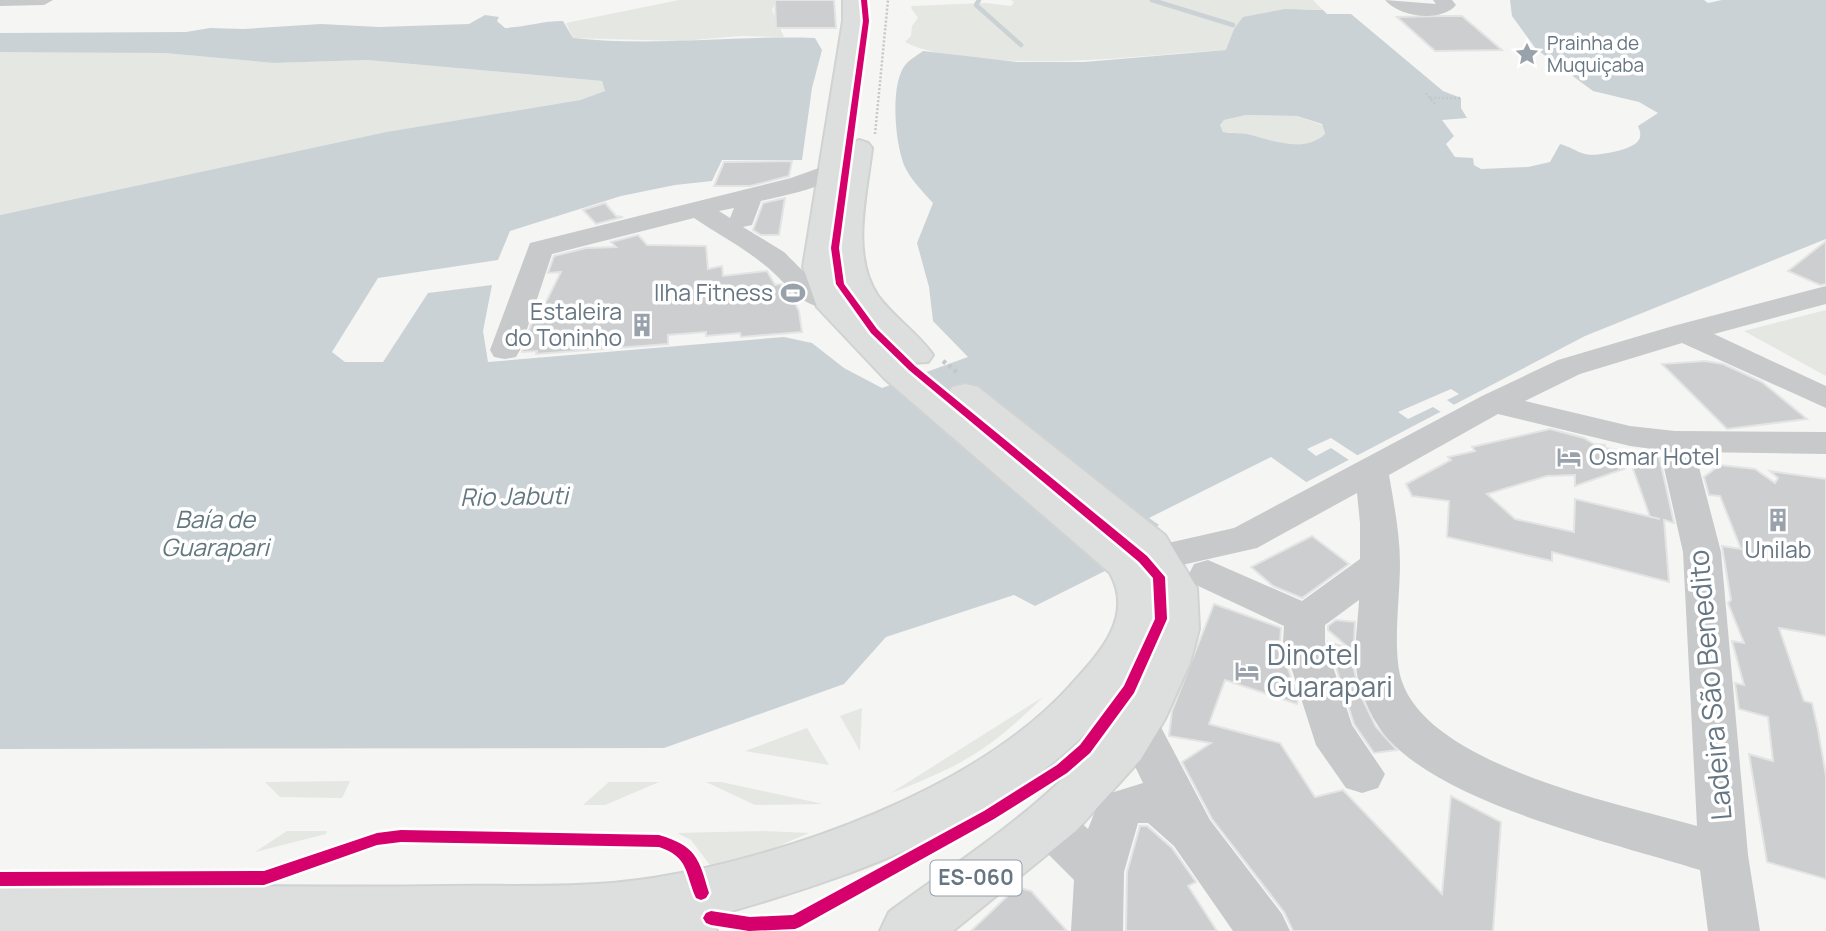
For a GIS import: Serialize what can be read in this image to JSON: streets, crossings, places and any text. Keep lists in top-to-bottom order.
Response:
{
  "streets": {
    "main road": ["ES-060"],
    "street": ["Ladeira São Benedito"]
  },
  "water": ["Rio Jabuti", "Baía de Guarapari"],
  "places": {
    "place": ["Prainha de Muquiçaba"],
    "sports": ["Ilha Fitness"],
    "building": ["Estaleira do Toninho", "Unilab"],
    "hotel": ["Osmar Hotel", "Dinotel Guarapari"]
  }
}
